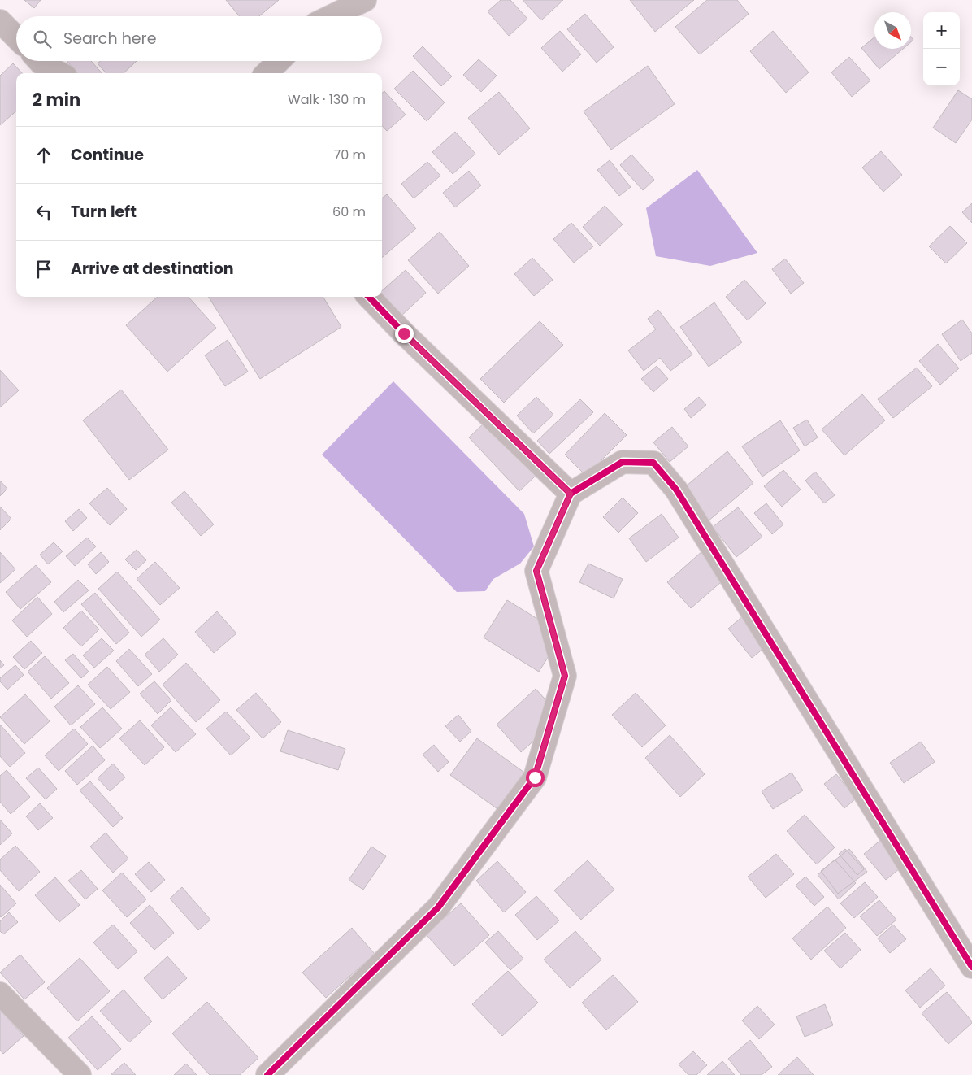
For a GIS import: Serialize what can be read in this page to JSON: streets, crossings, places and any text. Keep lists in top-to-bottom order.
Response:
{
  "north": "bottom right",
  "page": {
    "map_buttons": ["+", "−"],
    "search": "Search here",
    "heading": ["2 min", "Walk · 130 m"],
    "list": [
      ["Continue", "70 m"],
      ["Turn left", "60 m"],
      "Arrive at destination"
    ]
  }
}
